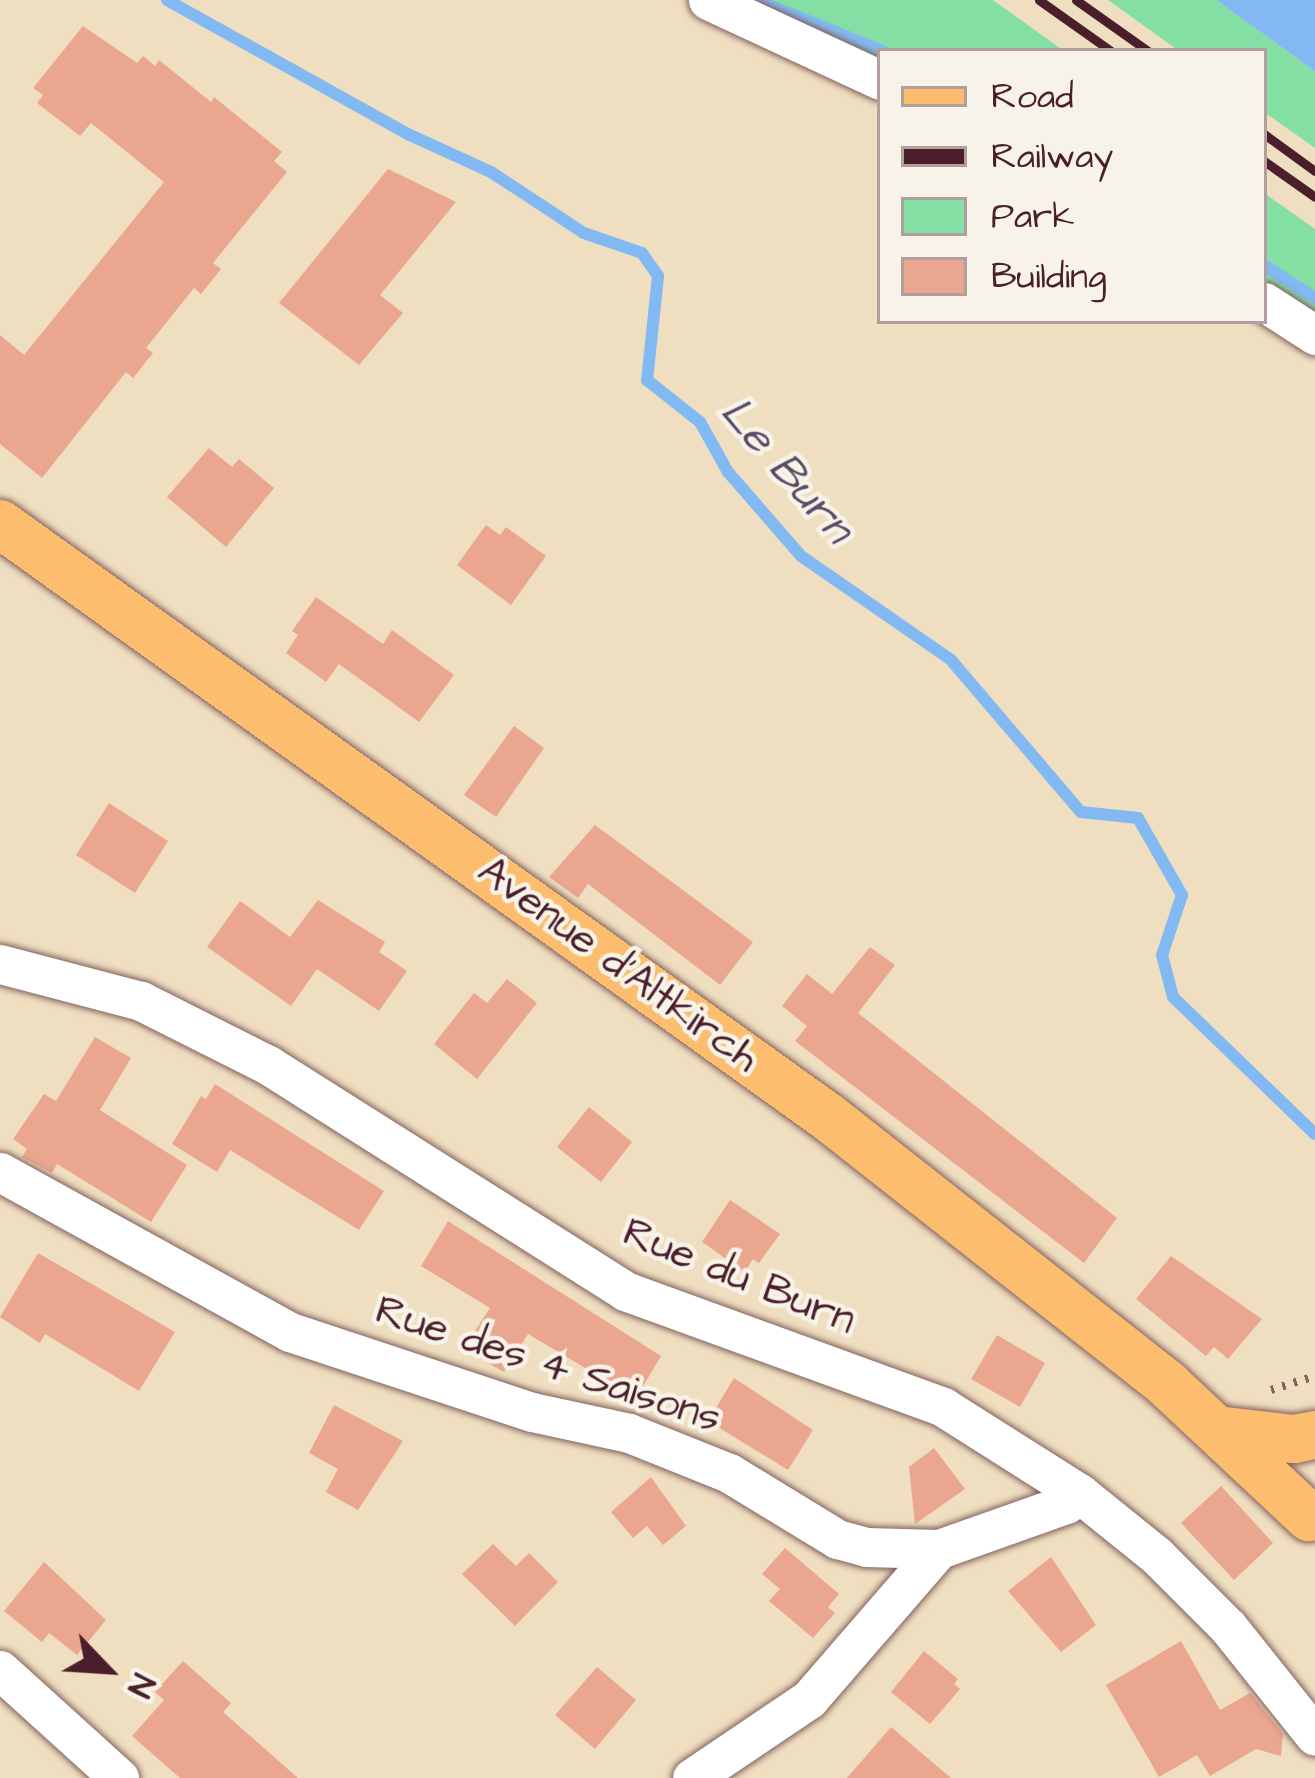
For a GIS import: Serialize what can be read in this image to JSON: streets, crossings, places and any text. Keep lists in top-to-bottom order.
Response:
{
  "streets": {
    "main road": ["Avenue d'Altkirch"],
    "street": ["Rue du Burn", "Rue des 4 Saisons"]
  },
  "crossings": [
    ["Rue du Burn", "Rue des 4 Saisons"]
  ],
  "water": ["Le Burn"],
  "legend": [
    "Road",
    "Railway",
    "Park",
    "Building"
  ],
  "north": "bottom right"
}
